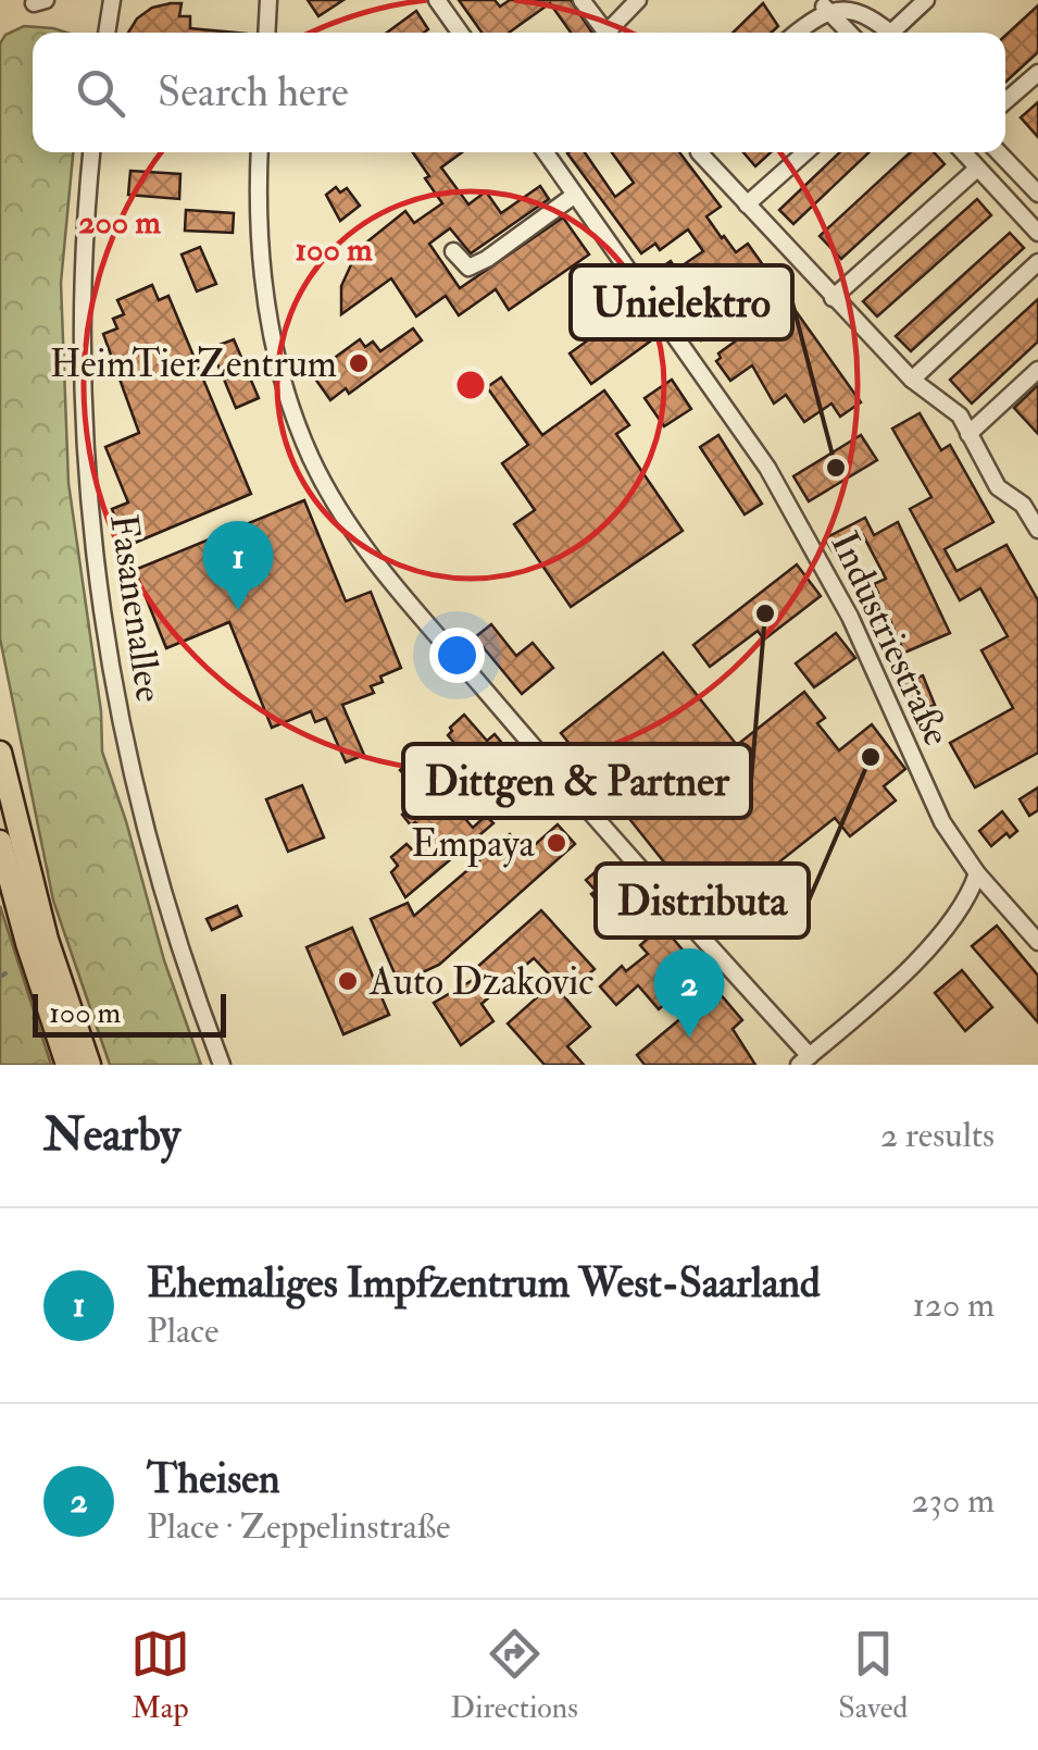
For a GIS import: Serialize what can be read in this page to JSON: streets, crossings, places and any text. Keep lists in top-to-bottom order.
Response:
{
  "streets": {
    "street": ["Fasanenallee", "Industriestraße"]
  },
  "places": [
    "HeimTierZentrum",
    "Unielektro",
    "Dittgen & Partner",
    "Distributa",
    "Empaya",
    "Auto Dzakovic"
  ],
  "scale_bar": "100 m",
  "page": {
    "search": "Search here",
    "pins": ["1", "2"],
    "scale": "100 m",
    "heading": ["Nearby", "2 results"],
    "list": [
      {
        "mark": "1",
        "name": "Ehemaliges Impfzentrum West-Saarland",
        "note": "Place",
        "value": "120 m"
      },
      {
        "mark": "2",
        "name": "Theisen",
        "note": "Place · Zeppelinstraße",
        "value": "230 m"
      }
    ],
    "nav": ["Map", "Directions", "Saved"]
  },
  "rings": ["200 m", "100 m"]
}
